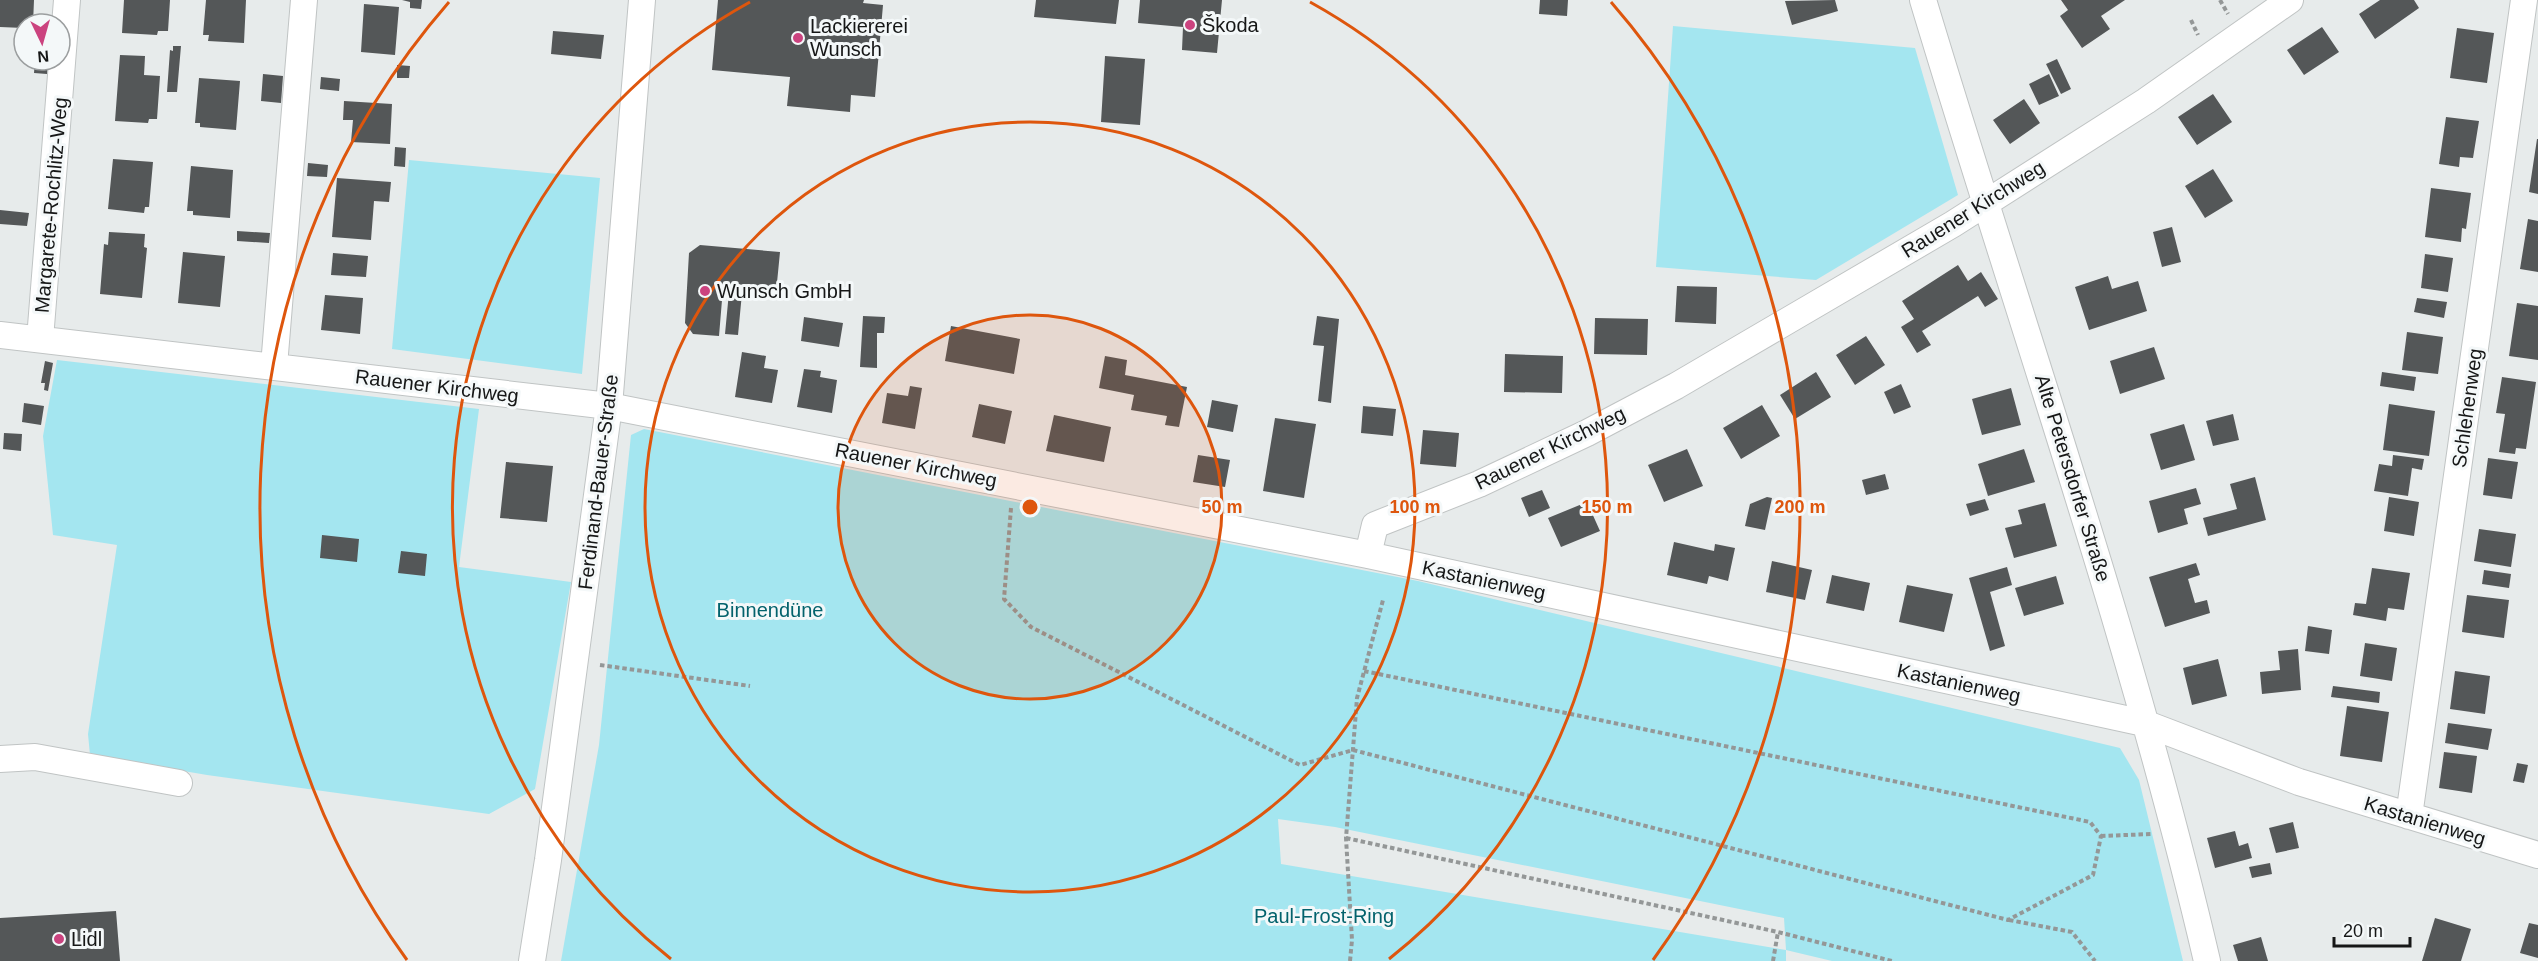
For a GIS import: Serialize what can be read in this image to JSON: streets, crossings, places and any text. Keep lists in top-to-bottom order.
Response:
{
  "streets": {
    "street": [
      "Margarete-Rochlitz-Weg",
      "Rauener Kirchweg",
      "Schlehenweg",
      "Alte Petersdorfer Straße",
      "Ferdinand-Bauer-Straße",
      "Kastanienweg"
    ]
  },
  "crossings": [
    ["Margarete-Rochlitz-Weg", "Rauener Kirchweg"],
    ["Rauener Kirchweg", "Alte Petersdorfer Straße"],
    ["Rauener Kirchweg", "Ferdinand-Bauer-Straße"],
    ["Rauener Kirchweg", "Kastanienweg"],
    ["Schlehenweg", "Kastanienweg"],
    ["Alte Petersdorfer Straße", "Kastanienweg"]
  ],
  "parks": ["Binnendüne", "Paul-Frost-Ring"],
  "places": [
    "Škoda",
    "Lackiererei Wunsch",
    "Wunsch GmbH",
    "Lidl"
  ],
  "scale_bar": "20 m",
  "north": "bottom",
  "rings": [
    "50 m",
    "100 m",
    "150 m",
    "200 m"
  ]
}
